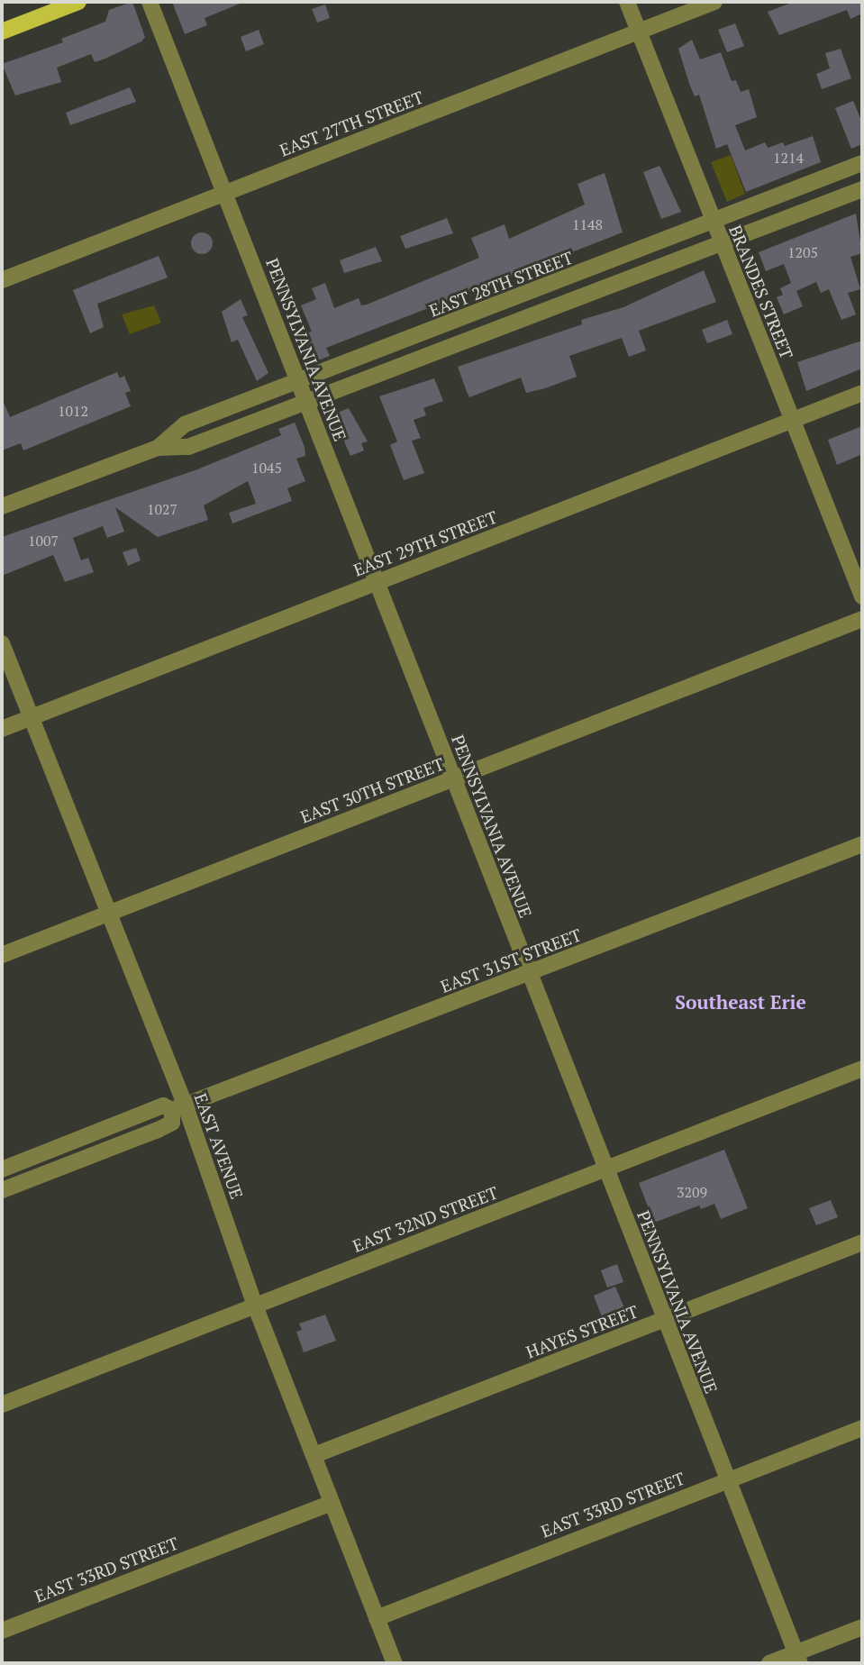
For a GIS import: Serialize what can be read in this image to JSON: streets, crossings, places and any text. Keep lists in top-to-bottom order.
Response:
{
  "streets": {
    "street": [
      "EAST 27TH STREET",
      "EAST 28TH STREET",
      "BRANDES STREET",
      "PENNSYLVANIA AVENUE",
      "EAST 29TH STREET",
      "EAST 30TH STREET",
      "EAST 31ST STREET",
      "EAST AVENUE",
      "EAST 32ND STREET",
      "HAYES STREET",
      "EAST 33RD STREET"
    ]
  },
  "crossings": [
    ["EAST 27TH STREET", "BRANDES STREET"],
    ["EAST 27TH STREET", "PENNSYLVANIA AVENUE"],
    ["EAST 28TH STREET", "BRANDES STREET"],
    ["EAST 28TH STREET", "PENNSYLVANIA AVENUE"],
    ["BRANDES STREET", "EAST 29TH STREET"],
    ["PENNSYLVANIA AVENUE", "EAST 29TH STREET"],
    ["PENNSYLVANIA AVENUE", "EAST 30TH STREET"],
    ["PENNSYLVANIA AVENUE", "EAST 31ST STREET"],
    ["PENNSYLVANIA AVENUE", "EAST 32ND STREET"],
    ["PENNSYLVANIA AVENUE", "HAYES STREET"],
    ["PENNSYLVANIA AVENUE", "EAST 33RD STREET"],
    ["EAST 29TH STREET", "EAST AVENUE"],
    ["EAST 30TH STREET", "EAST AVENUE"],
    ["EAST 31ST STREET", "EAST AVENUE"],
    ["EAST AVENUE", "EAST 32ND STREET"],
    ["EAST AVENUE", "HAYES STREET"],
    ["EAST AVENUE", "EAST 33RD STREET"]
  ],
  "districts": ["Southeast Erie"],
  "house_numbers": [
    "1214",
    "1148",
    "1205",
    "1012",
    "1045",
    "1027",
    "1007",
    "3209"
  ]
}
